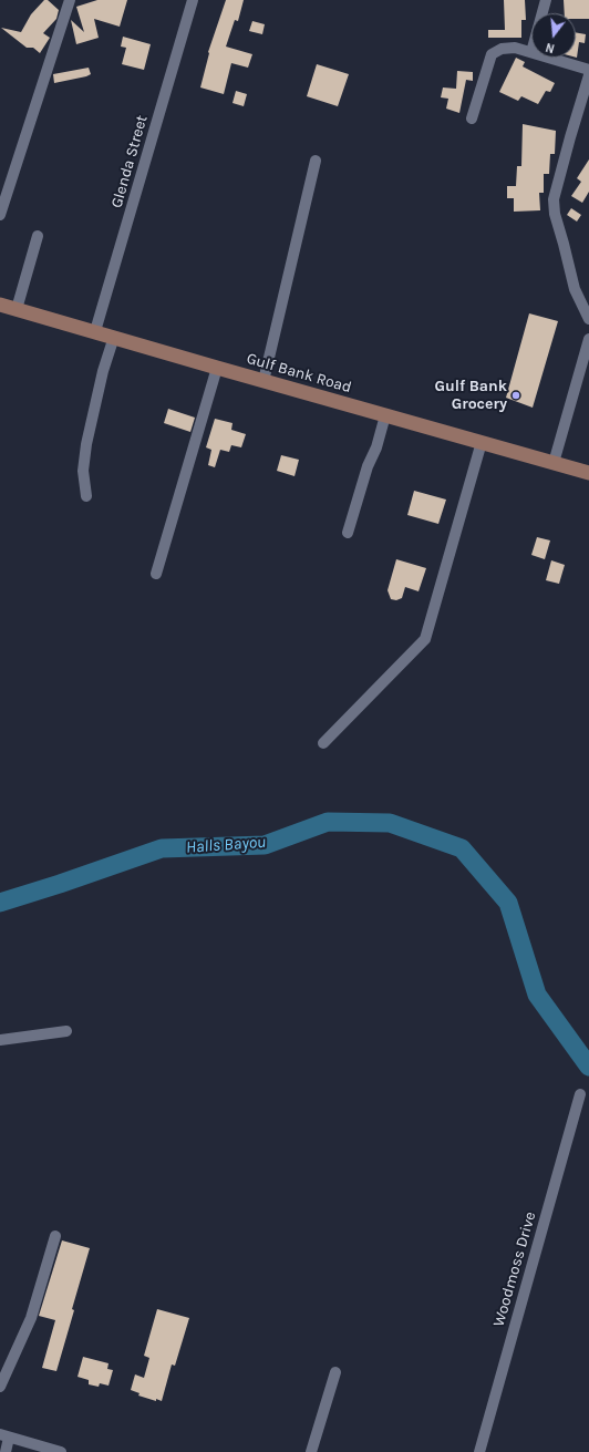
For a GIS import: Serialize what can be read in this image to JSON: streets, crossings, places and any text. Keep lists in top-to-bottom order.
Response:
{
  "streets": {
    "main road": ["Gulf Bank Road"],
    "street": ["Glenda Street", "Woodmoss Drive"]
  },
  "crossings": [
    ["Glenda Street", "Gulf Bank Road"]
  ],
  "water": ["Halls Bayou"],
  "places": ["Gulf Bank Grocery"],
  "north": "bottom"
}
